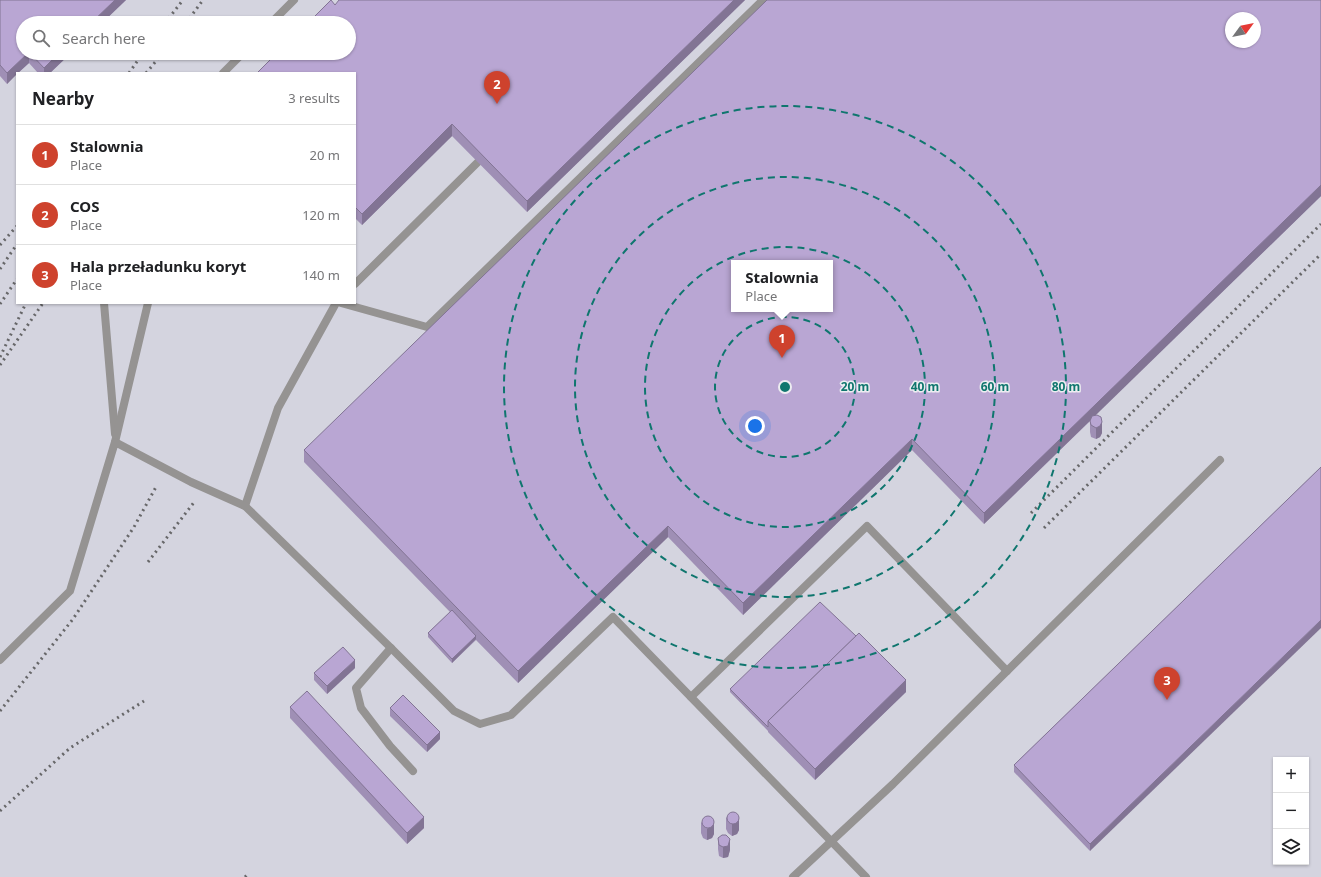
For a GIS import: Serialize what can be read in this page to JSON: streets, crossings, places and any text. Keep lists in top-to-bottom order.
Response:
{
  "north": "top right",
  "page": {
    "search": "Search here",
    "pins": ["2", "1", "3"],
    "heading": ["Nearby", "3 results"],
    "list": [
      {
        "mark": "1",
        "name": "Stalownia",
        "note": "Place",
        "value": "20 m"
      },
      {
        "mark": "2",
        "name": "COS",
        "note": "Place",
        "value": "120 m"
      },
      {
        "mark": "3",
        "name": "Hala przeładunku koryt",
        "note": "Place",
        "value": "140 m"
      }
    ],
    "popup": ["Stalownia", "Place"],
    "map_buttons": ["+", "−"]
  },
  "rings": [
    "20 m",
    "40 m",
    "60 m",
    "80 m"
  ]
}
